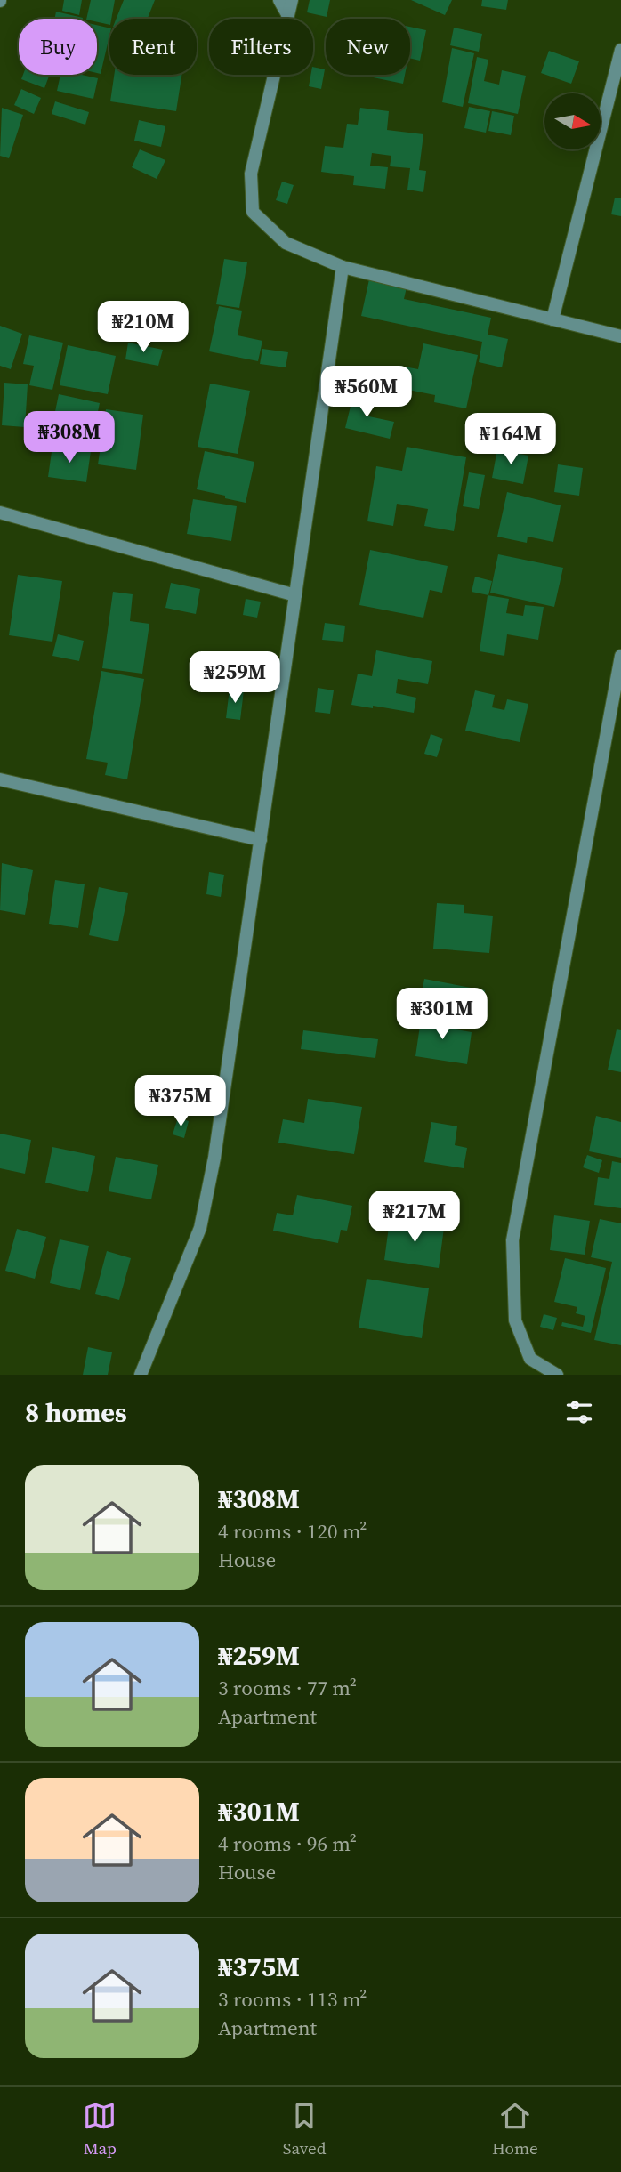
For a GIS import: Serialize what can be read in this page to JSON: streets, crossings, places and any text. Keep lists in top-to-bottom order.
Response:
{
  "north": "right",
  "page": {
    "chip": [
      "Buy",
      "Rent",
      "Filters",
      "New"
    ],
    "price": [
      "₦210M",
      "₦560M",
      "₦308M",
      "₦164M",
      "₦259M",
      "₦301M",
      "₦375M",
      "₦217M"
    ],
    "heading": "8 homes",
    "list": [
      {
        "name": "₦308M",
        "note": "4 rooms · 120 m² · House"
      },
      {
        "name": "₦259M",
        "note": "3 rooms · 77 m² · Apartment"
      },
      {
        "name": "₦301M",
        "note": "4 rooms · 96 m² · House"
      },
      {
        "name": "₦375M",
        "note": "3 rooms · 113 m² · Apartment"
      }
    ],
    "tabs": ["Map", "Saved", "Home"]
  }
}
